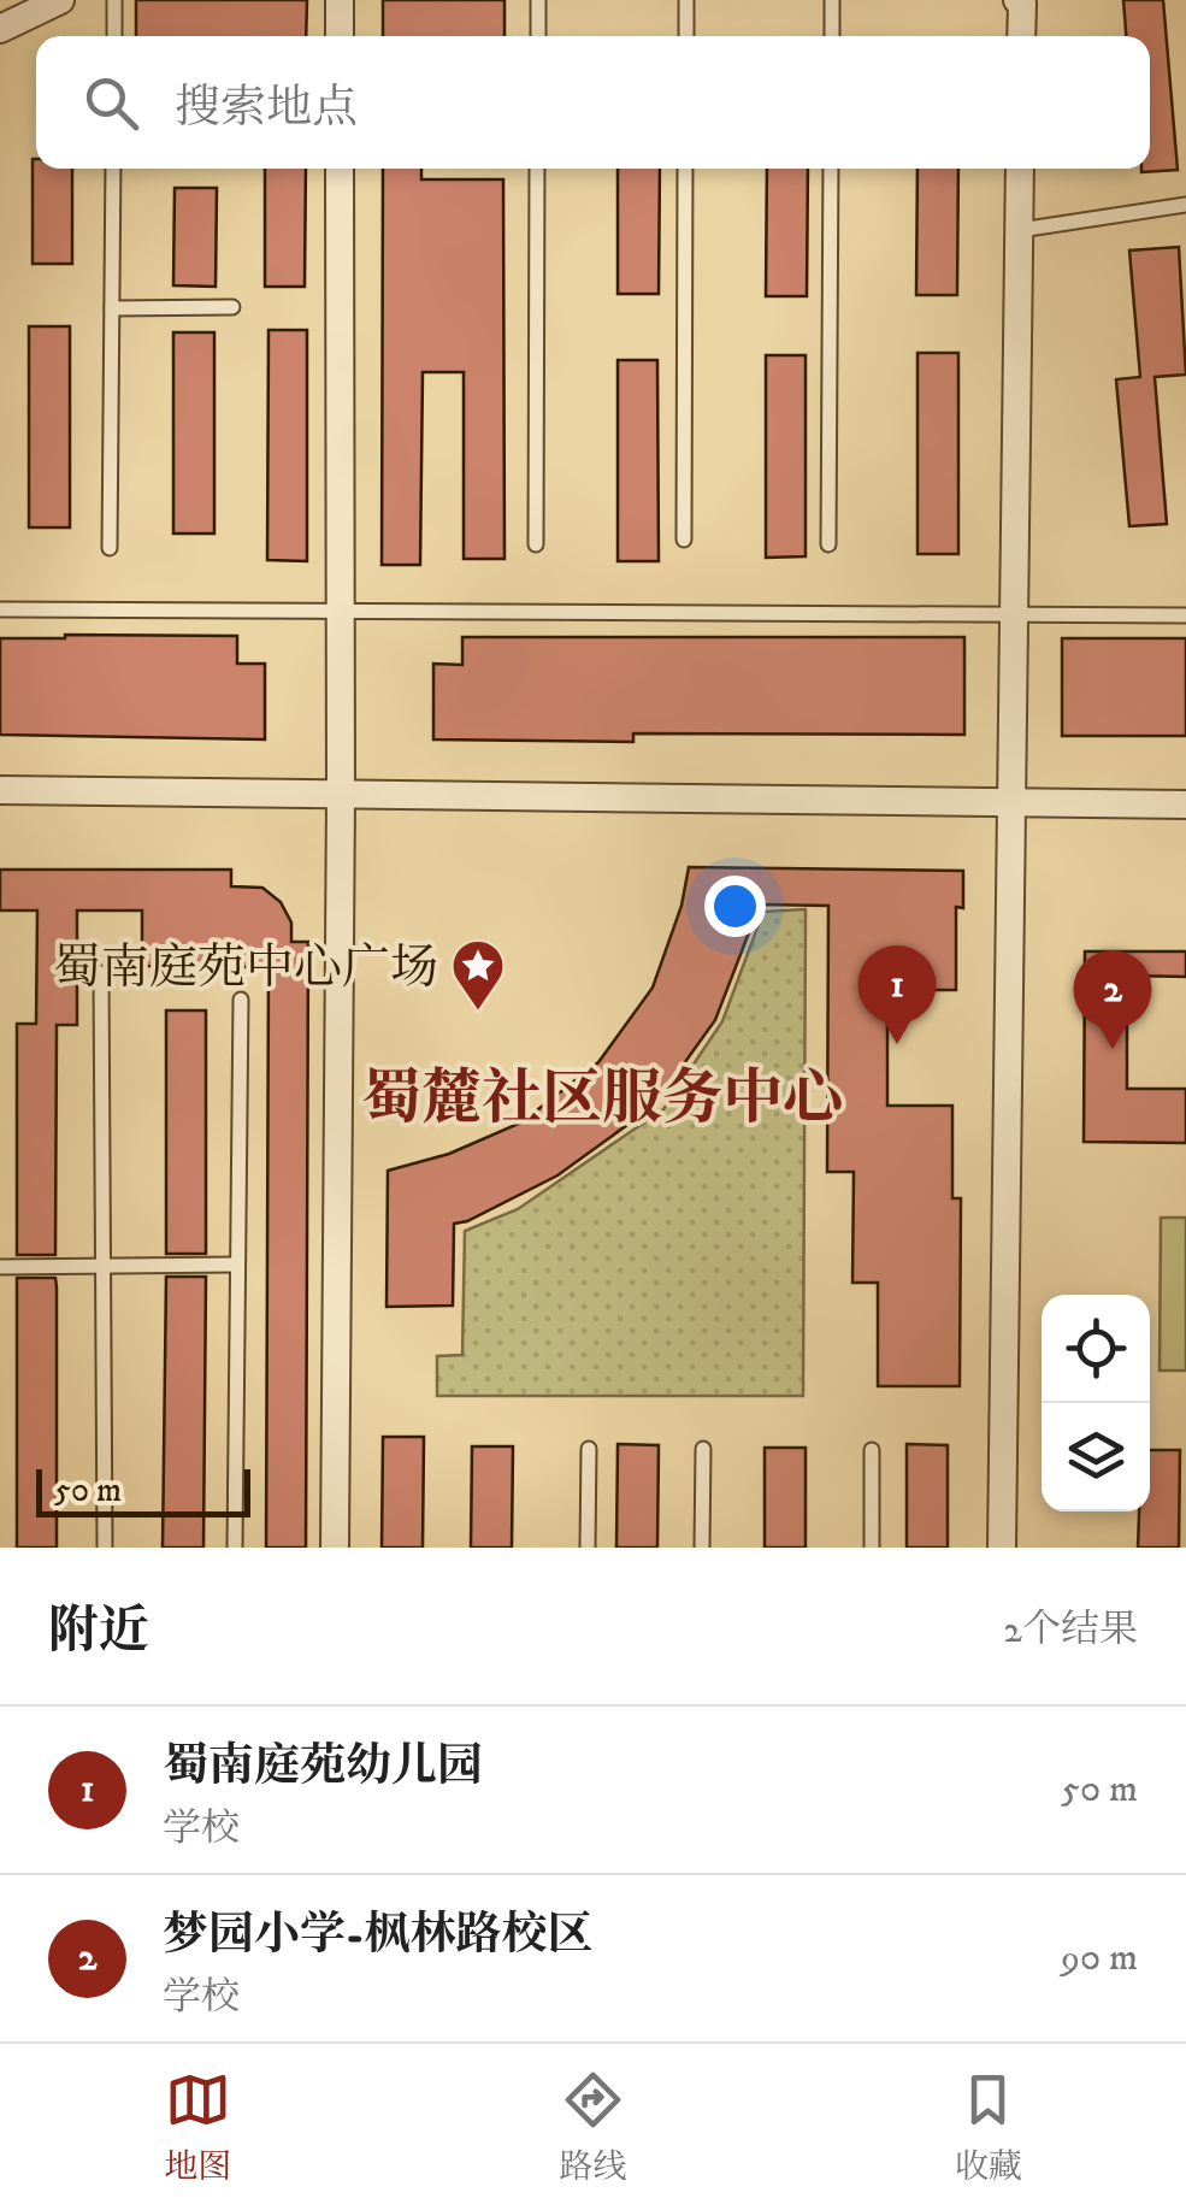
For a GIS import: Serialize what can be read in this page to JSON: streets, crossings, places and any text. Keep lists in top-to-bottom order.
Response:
{
  "districts": ["蜀麓社区服务中心"],
  "places": {
    "place": ["蜀南庭苑中心广场"]
  },
  "scale_bar": "50 m",
  "page": {
    "search": "搜索地点",
    "pins": ["1", "2"],
    "scale": "50 m",
    "heading": ["附近", "2个结果"],
    "list": [
      {
        "mark": "1",
        "name": "蜀南庭苑幼儿园",
        "note": "学校",
        "value": "50 m"
      },
      {
        "mark": "2",
        "name": "梦园小学-枫林路校区",
        "note": "学校",
        "value": "90 m"
      }
    ],
    "nav": ["地图", "路线", "收藏"]
  }
}
